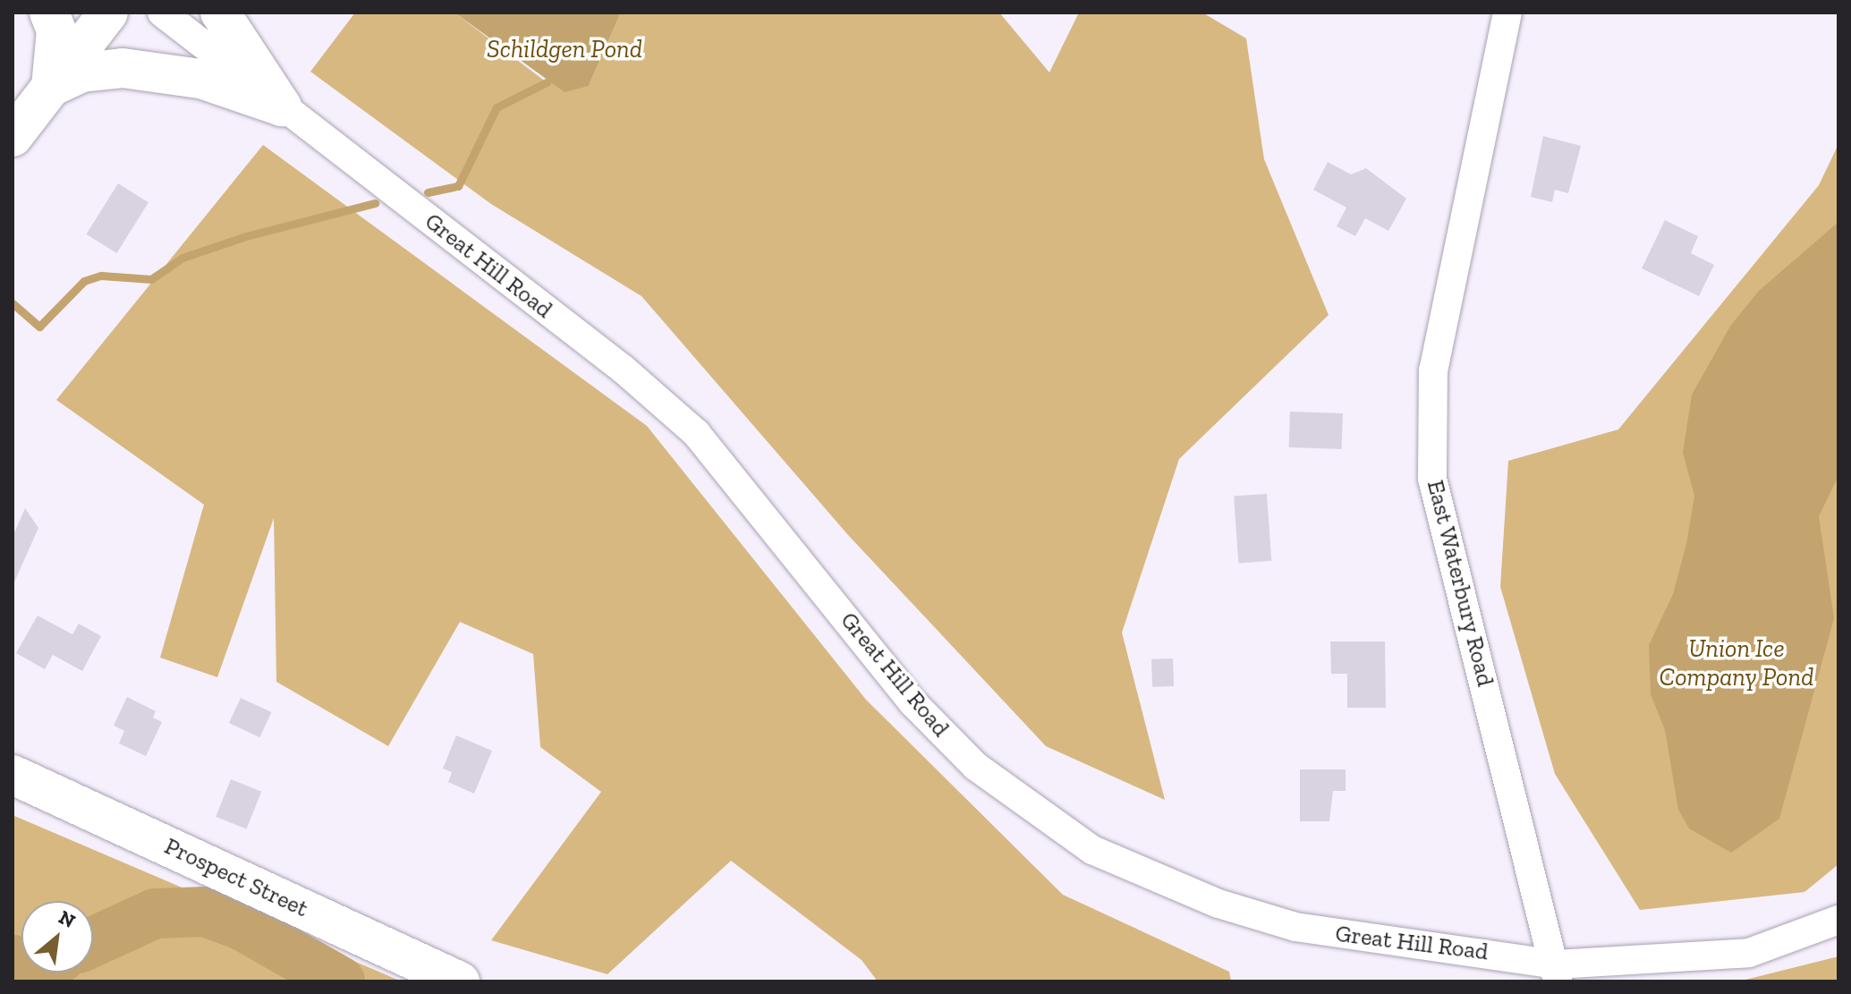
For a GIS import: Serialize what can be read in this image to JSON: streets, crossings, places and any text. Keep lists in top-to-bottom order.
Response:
{
  "streets": {
    "main road": ["Prospect Street"],
    "street": ["Great Hill Road", "East Waterbury Road"]
  },
  "crossings": [
    ["Great Hill Road", "East Waterbury Road"]
  ],
  "water": ["Schildgen Pond", "Union Ice Company Pond"],
  "north": "top right"
}
